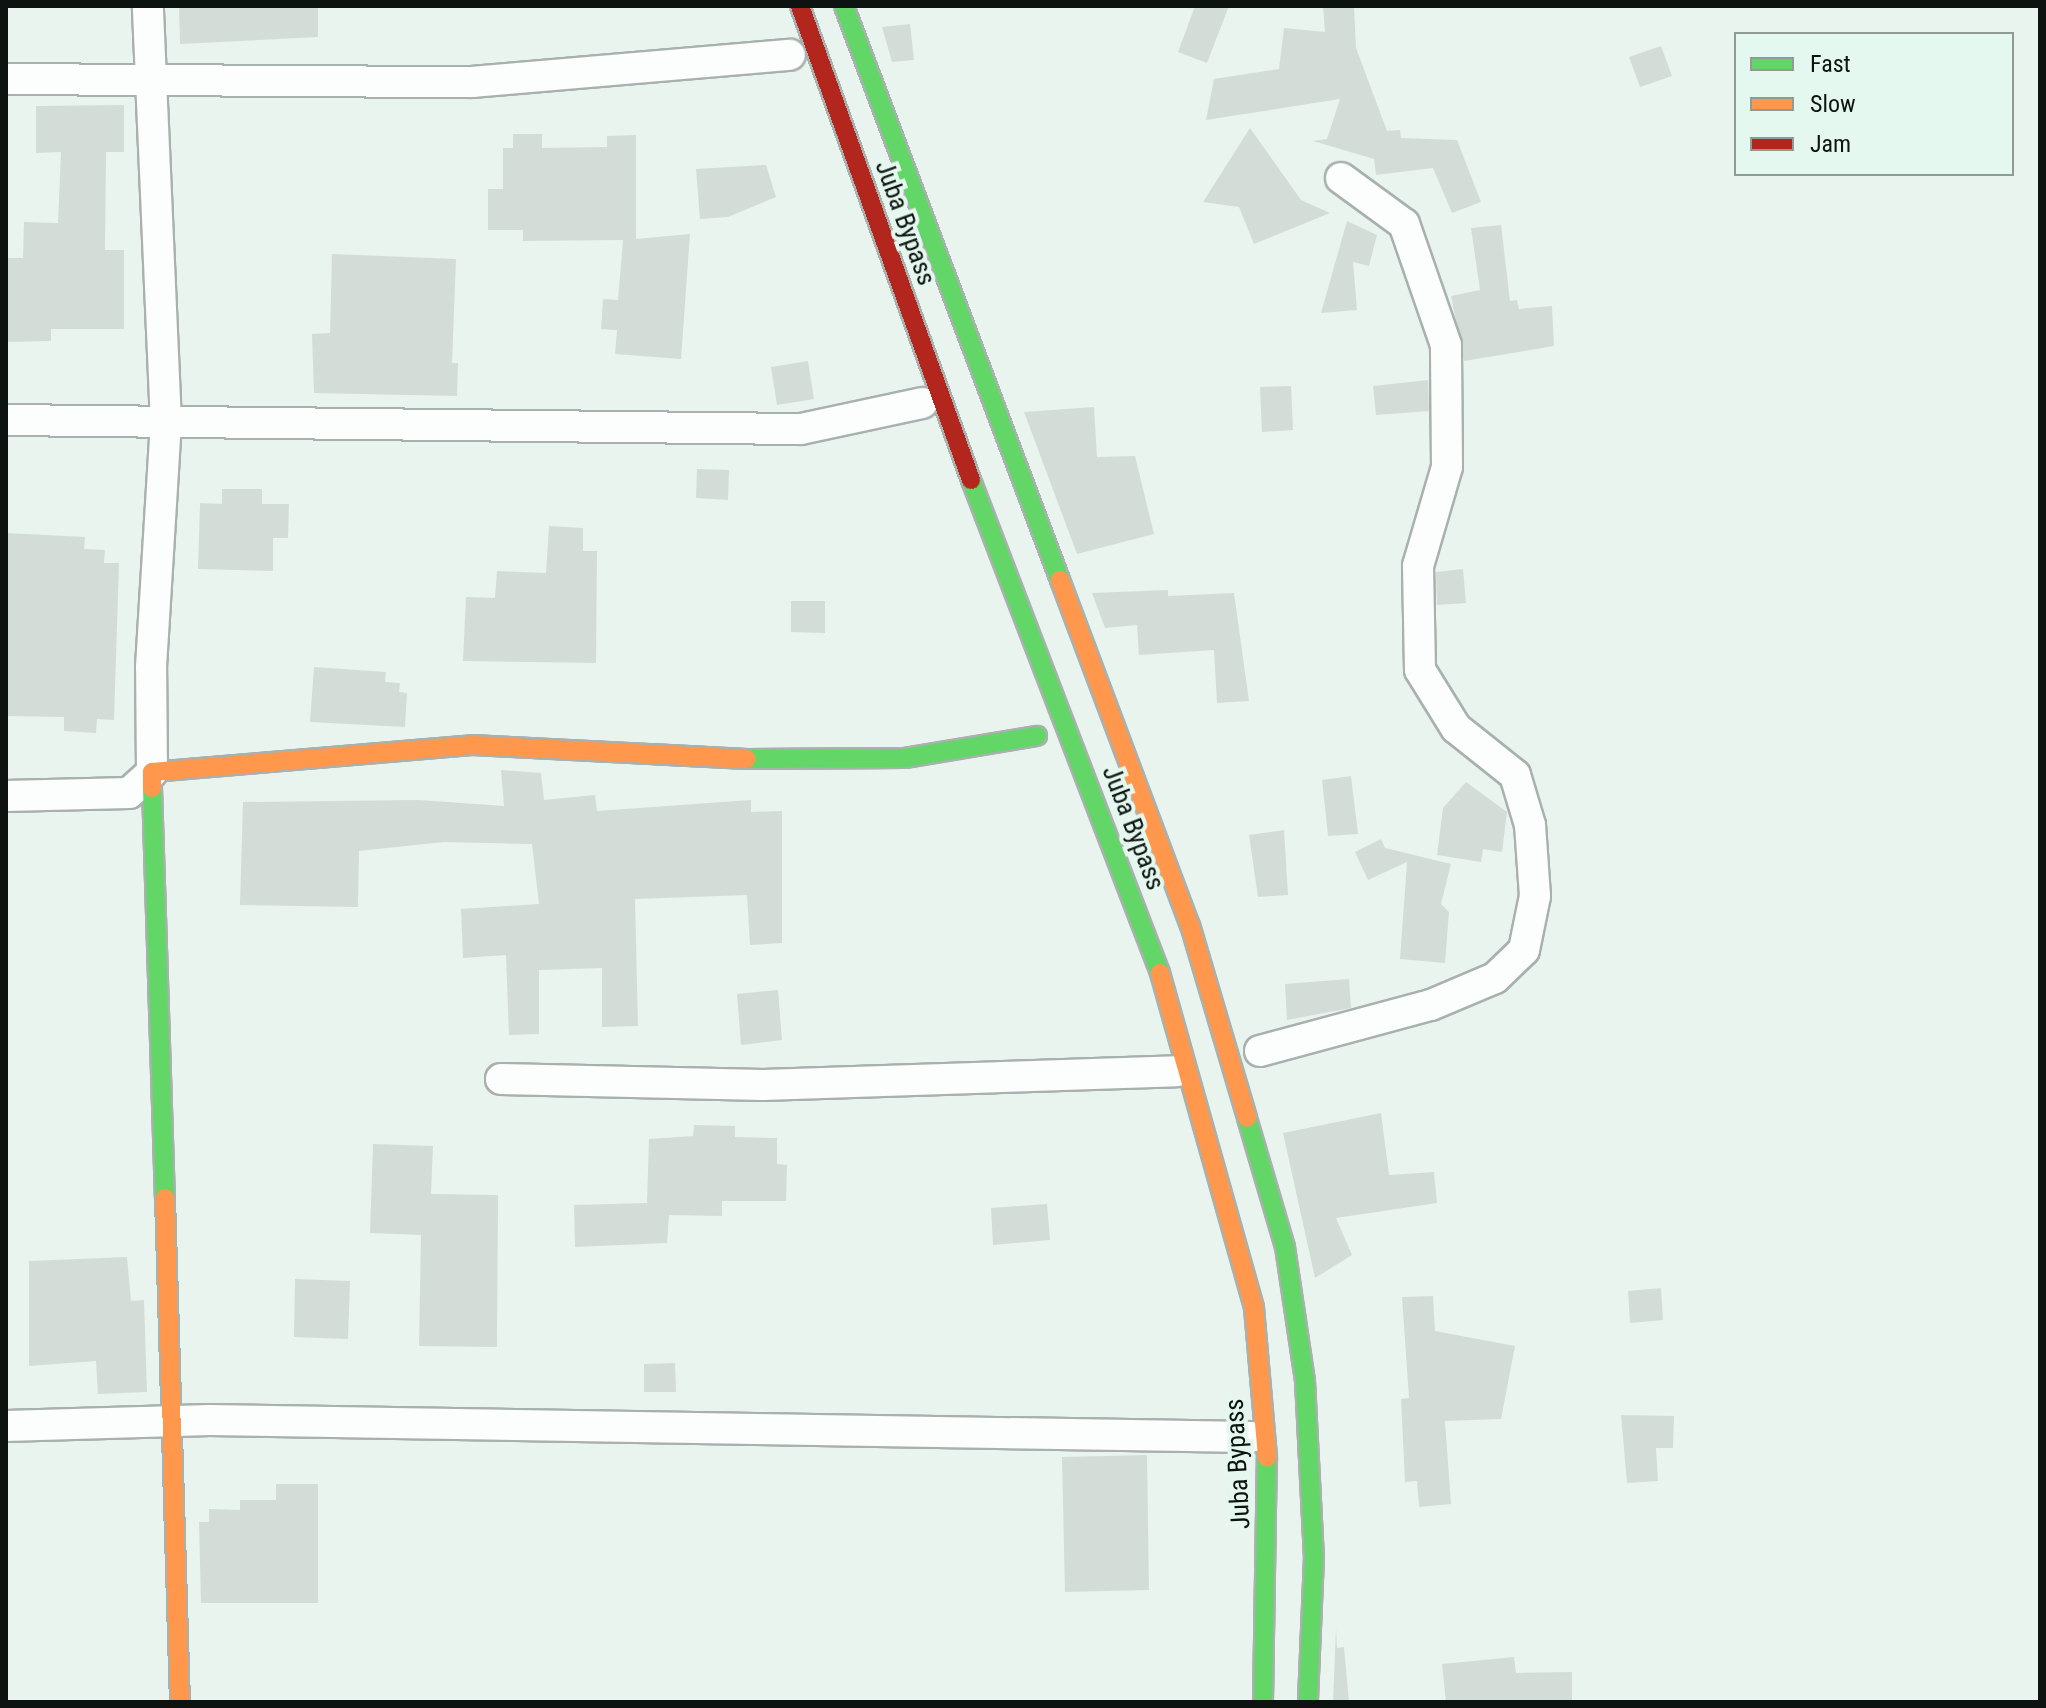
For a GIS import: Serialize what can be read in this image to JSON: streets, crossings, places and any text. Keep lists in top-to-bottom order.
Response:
{
  "streets": {
    "main road": ["Juba Bypass"]
  },
  "legend": ["Fast", "Slow", "Jam"]
}
